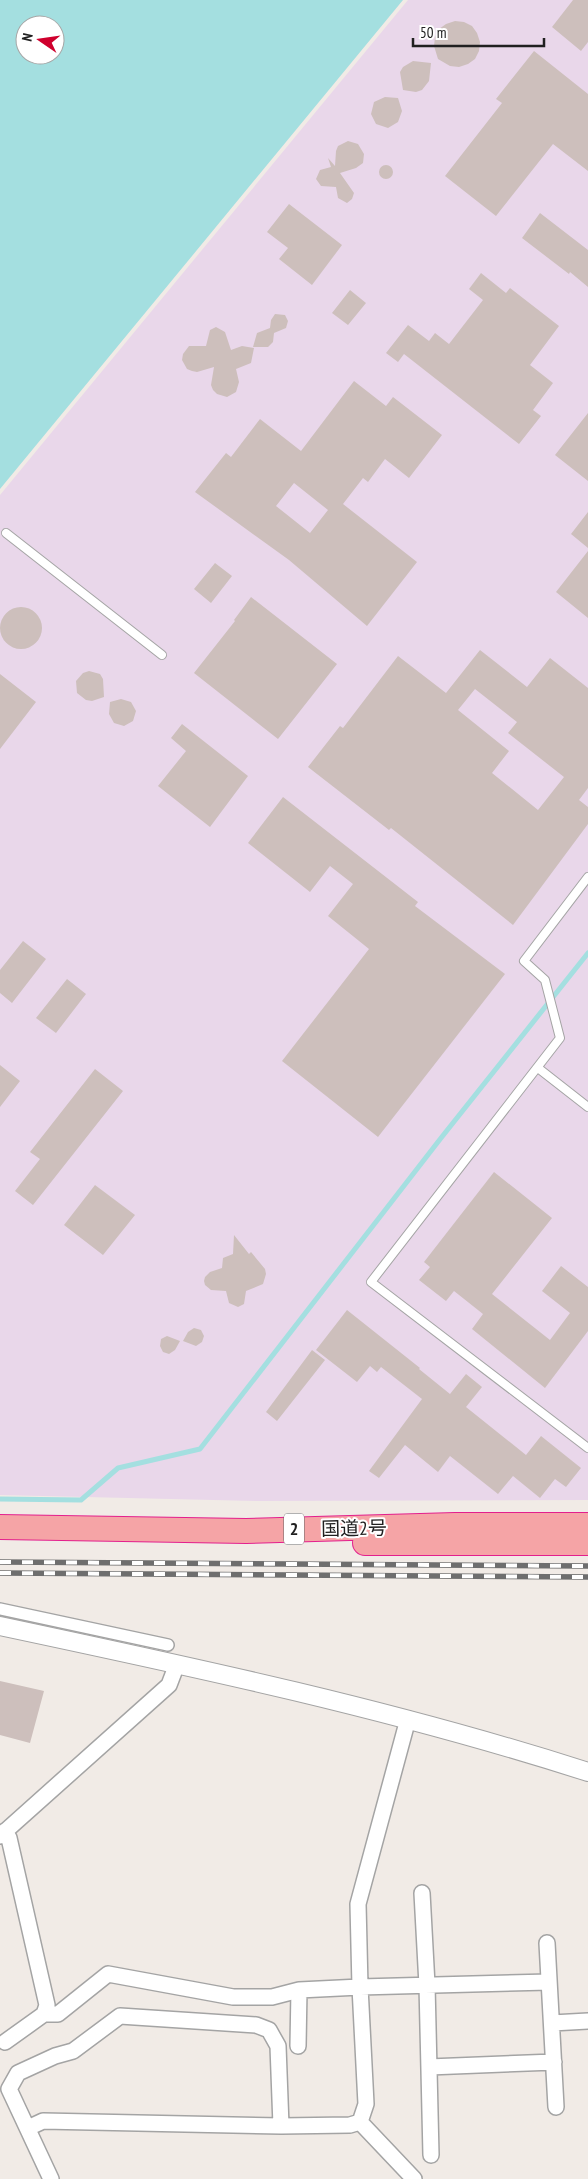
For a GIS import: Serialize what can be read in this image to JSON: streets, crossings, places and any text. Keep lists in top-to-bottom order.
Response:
{
  "streets": {
    "highway": ["国道2号", "2"]
  },
  "scale_bar": "50 m",
  "north": "left"
}
